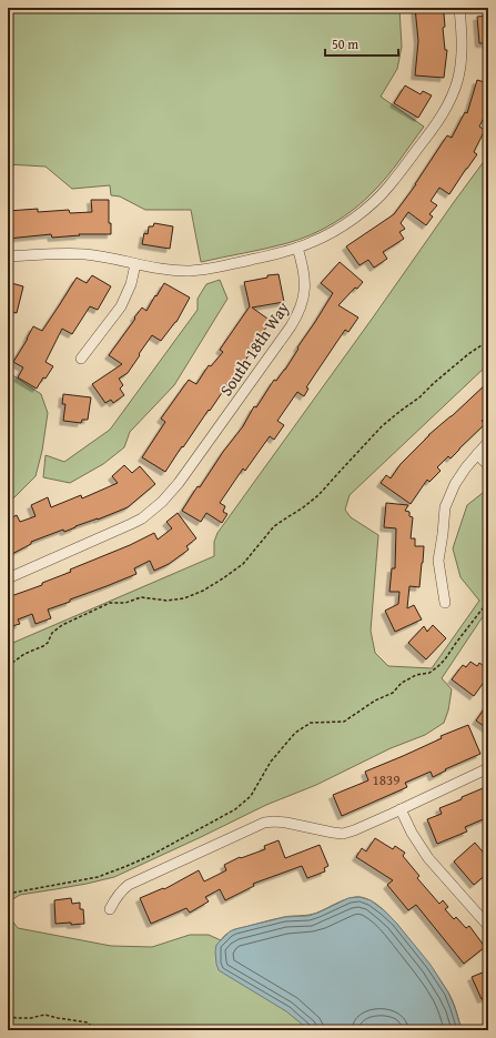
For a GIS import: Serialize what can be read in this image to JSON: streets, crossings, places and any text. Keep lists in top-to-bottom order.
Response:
{
  "streets": {
    "street": ["South 18th Way"]
  },
  "house_numbers": ["1839"],
  "scale_bar": "50 m"
}
